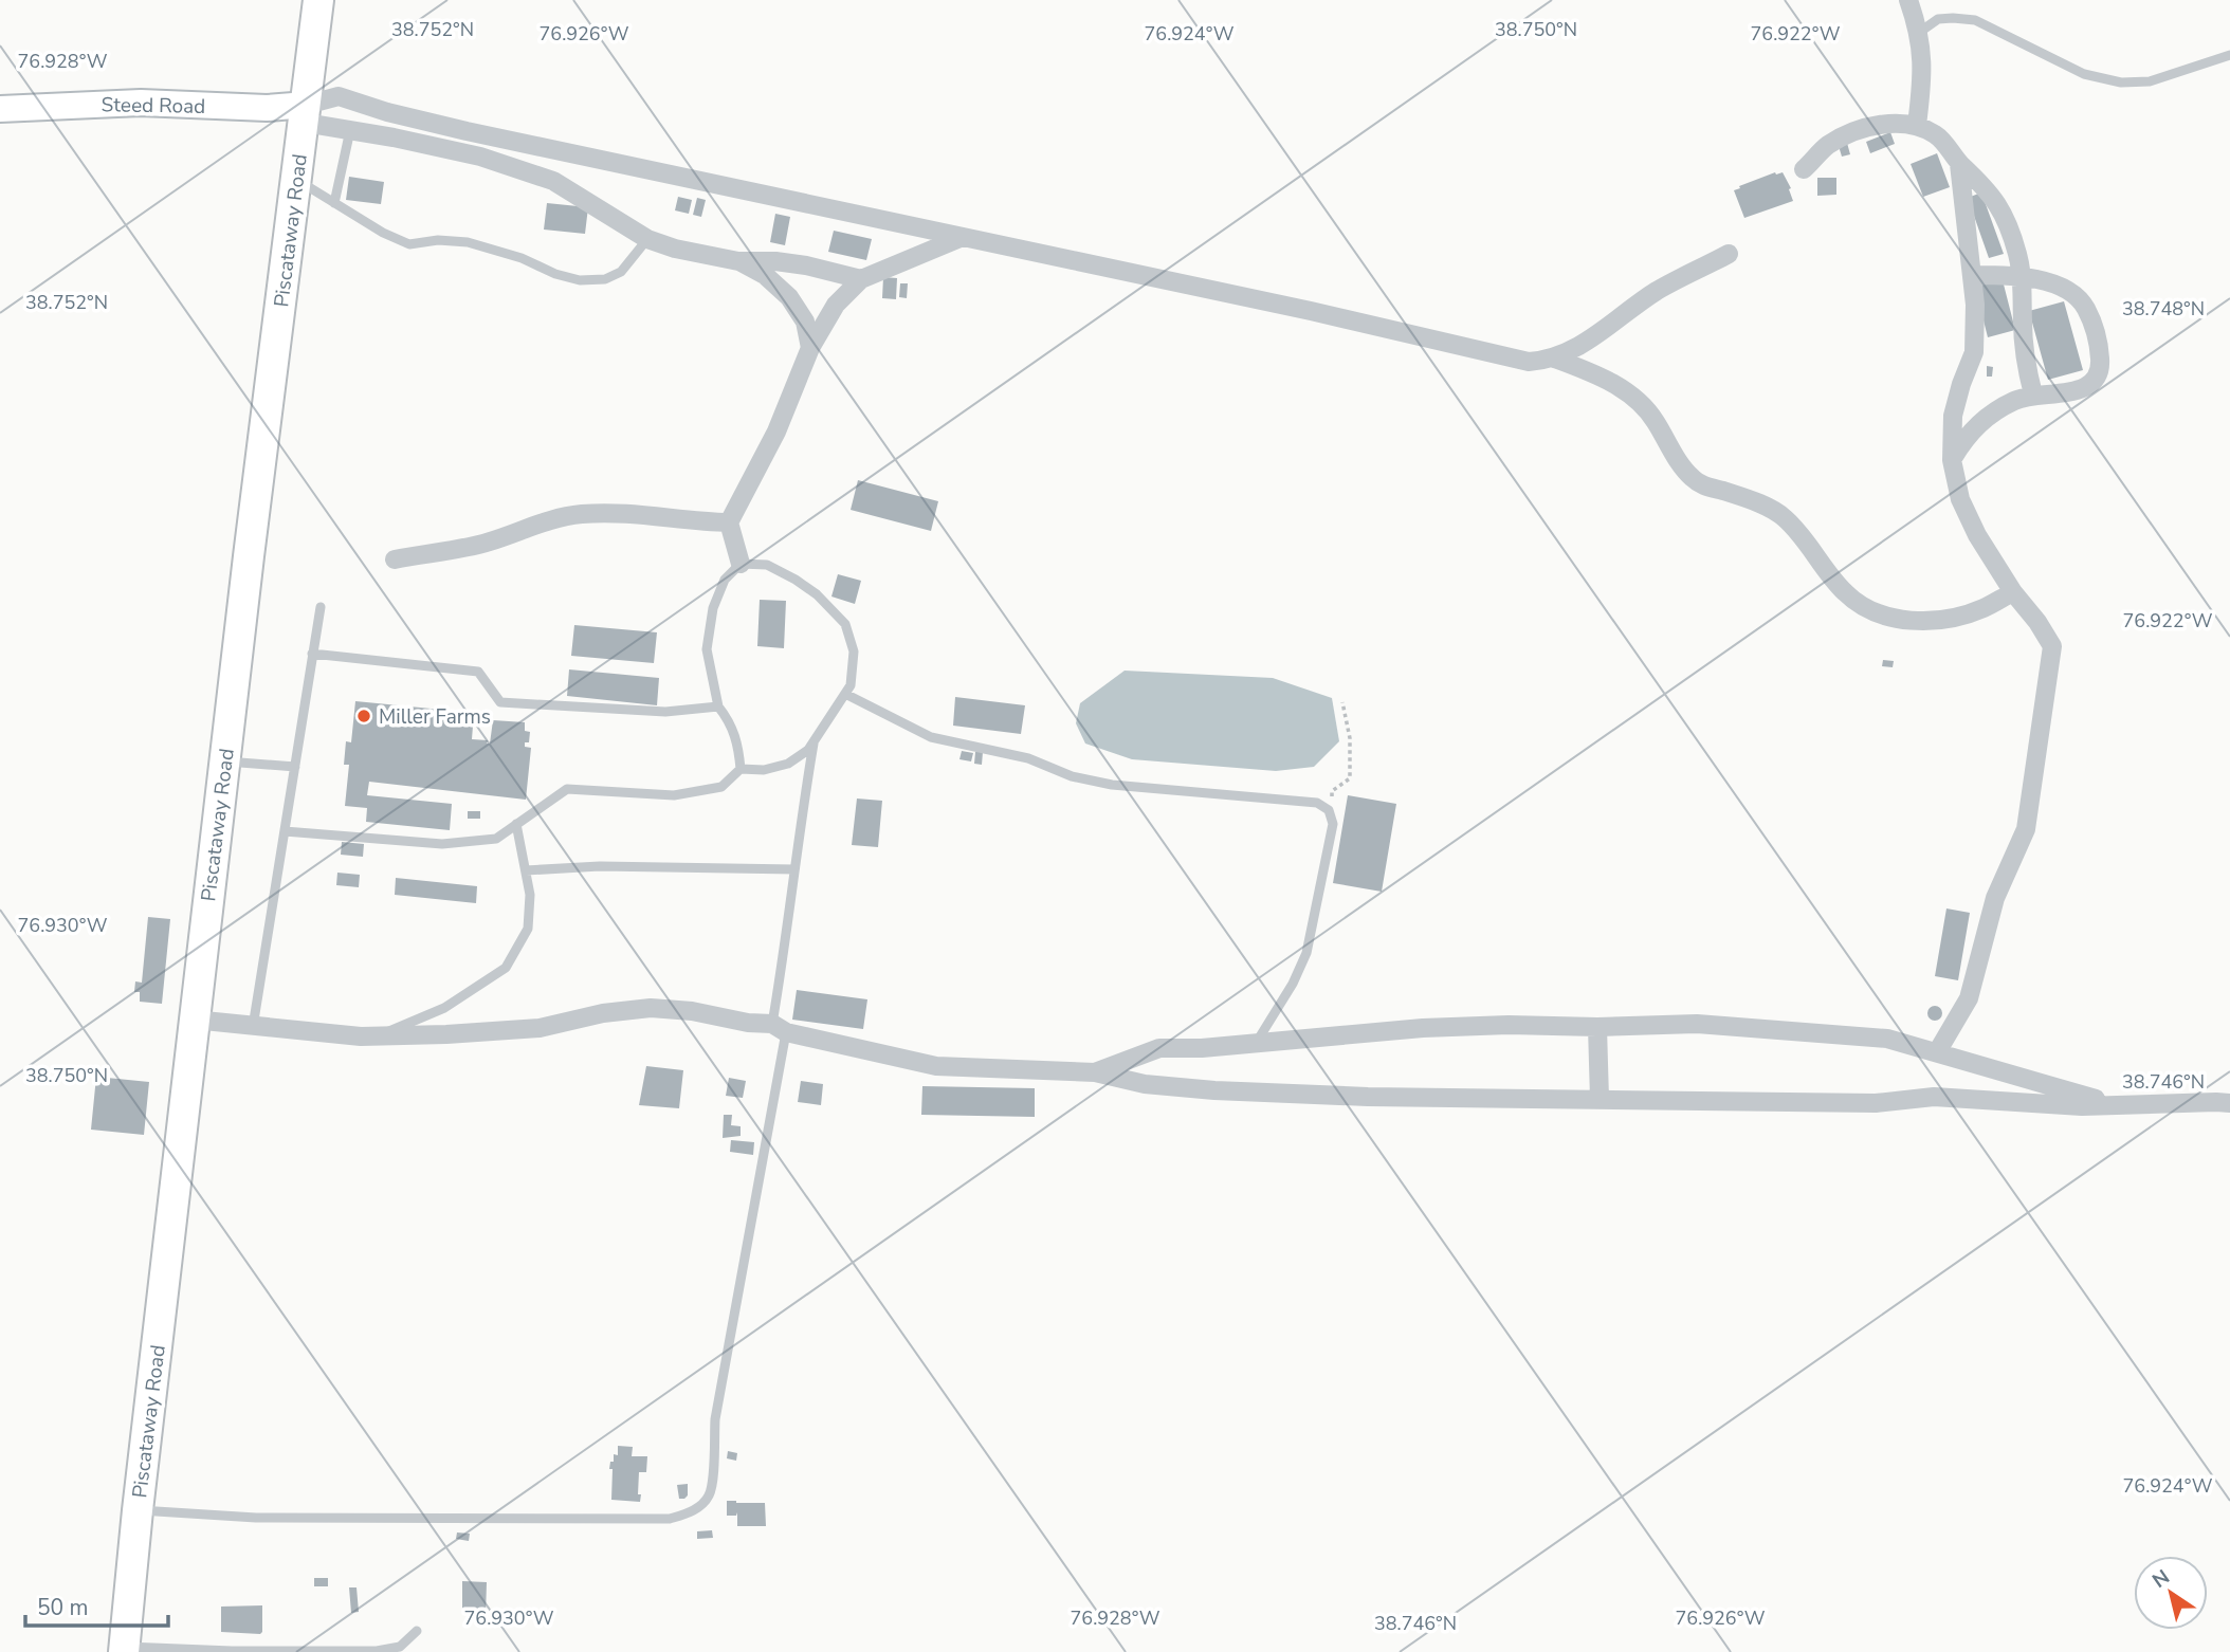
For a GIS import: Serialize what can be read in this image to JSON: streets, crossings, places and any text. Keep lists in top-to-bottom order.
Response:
{
  "streets": {
    "main road": ["Piscataway Road"],
    "street": ["Steed Road"]
  },
  "crossings": [
    ["Steed Road", "Piscataway Road"]
  ],
  "places": ["Miller Farms"],
  "scale_bar": "50 m",
  "north": "top left",
  "coordinates": [
    "38.752°N",
    "38.750°N",
    "76.924°W",
    "76.922°W",
    "76.926°W",
    "76.928°W",
    "38.748°N",
    "76.930°W",
    "38.746°N"
  ]
}
